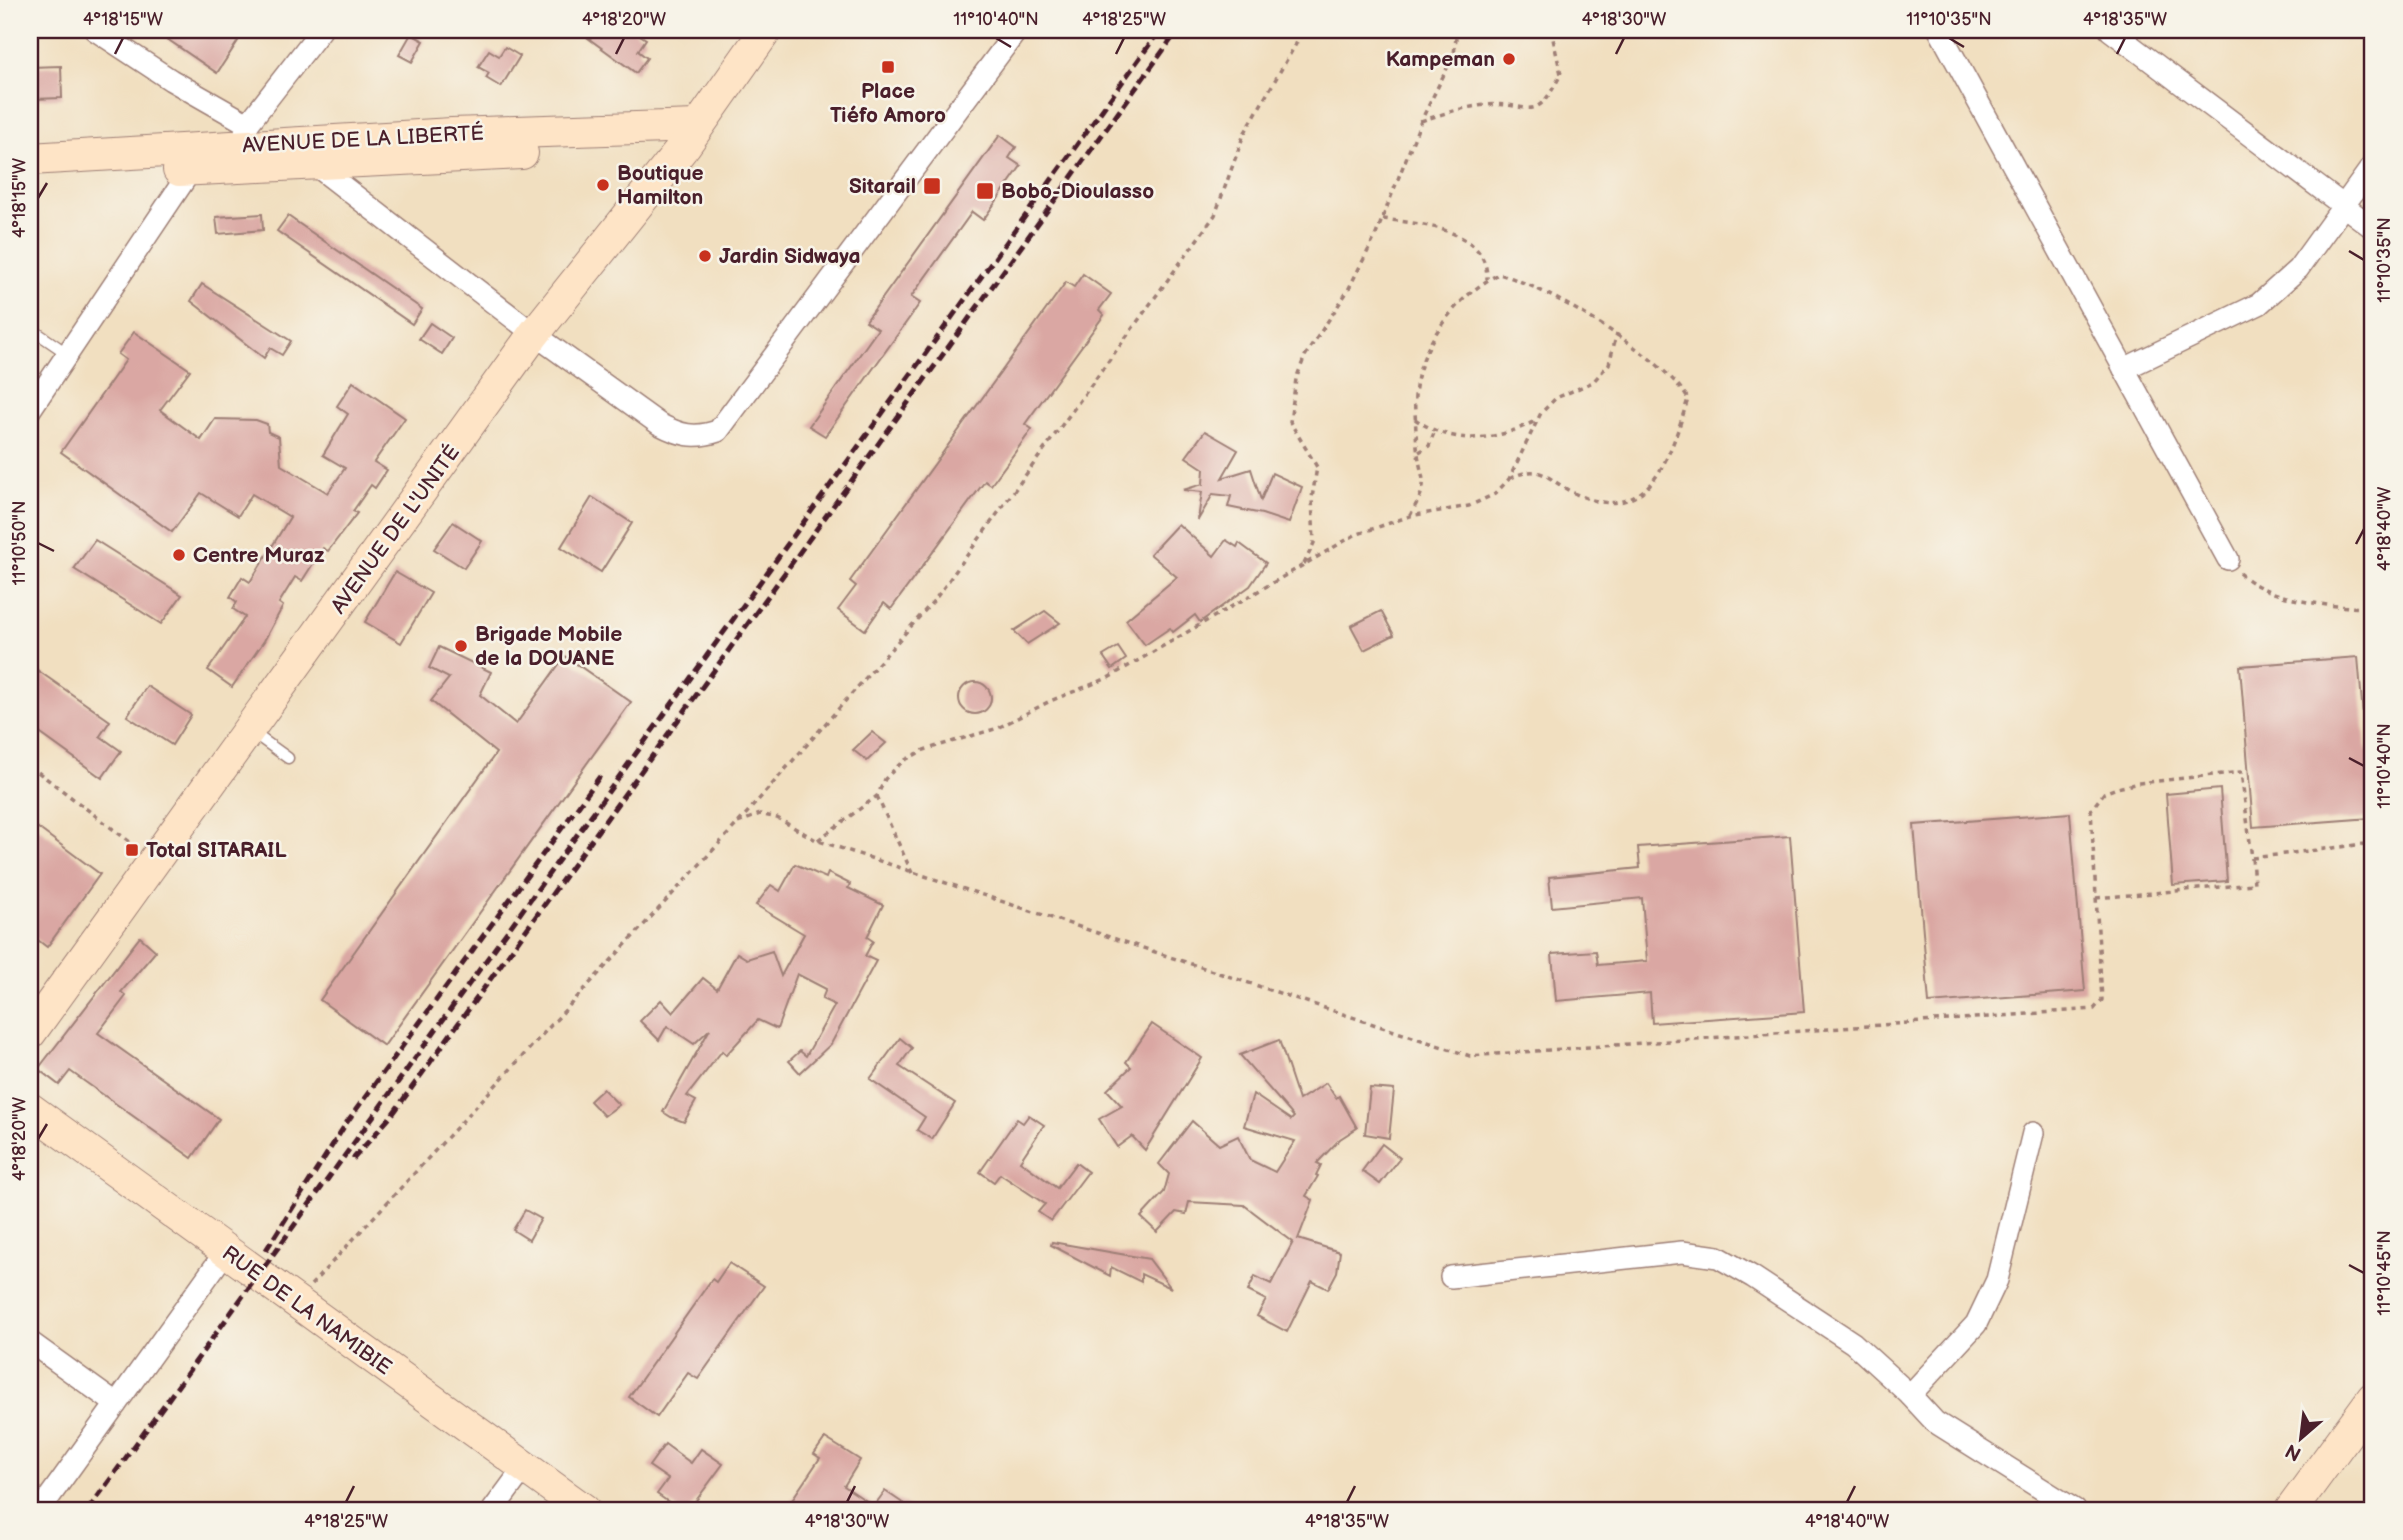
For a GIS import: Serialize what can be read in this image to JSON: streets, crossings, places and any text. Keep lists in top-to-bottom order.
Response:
{
  "streets": {
    "main road": ["AVENUE DE LA LIBERTÉ", "AVENUE DE L'UNITÉ", "RUE DE LA NAMIBIE"]
  },
  "crossings": [
    ["AVENUE DE LA LIBERTÉ", "AVENUE DE L'UNITÉ"]
  ],
  "places": {
    "other": [
      "Kampeman",
      "Boutique Hamilton",
      "Jardin Sidwaya",
      "Centre Muraz",
      "Brigade Mobile de la DOUANE"
    ],
    "transit": [
      "Place Tiéfo Amoro",
      "Sitarail",
      "Bobo-Dioulasso",
      "Total SITARAIL"
    ]
  },
  "north": "bottom left",
  "coordinates": [
    "4°18'15\"W",
    "4°18'20\"W",
    "11°10'40\"N",
    "4°18'25\"W",
    "4°18'30\"W",
    "11°10'35\"N",
    "4°18'35\"W",
    "4°18'40\"W",
    "11°10'50\"N",
    "11°10'45\"N"
  ]
}
